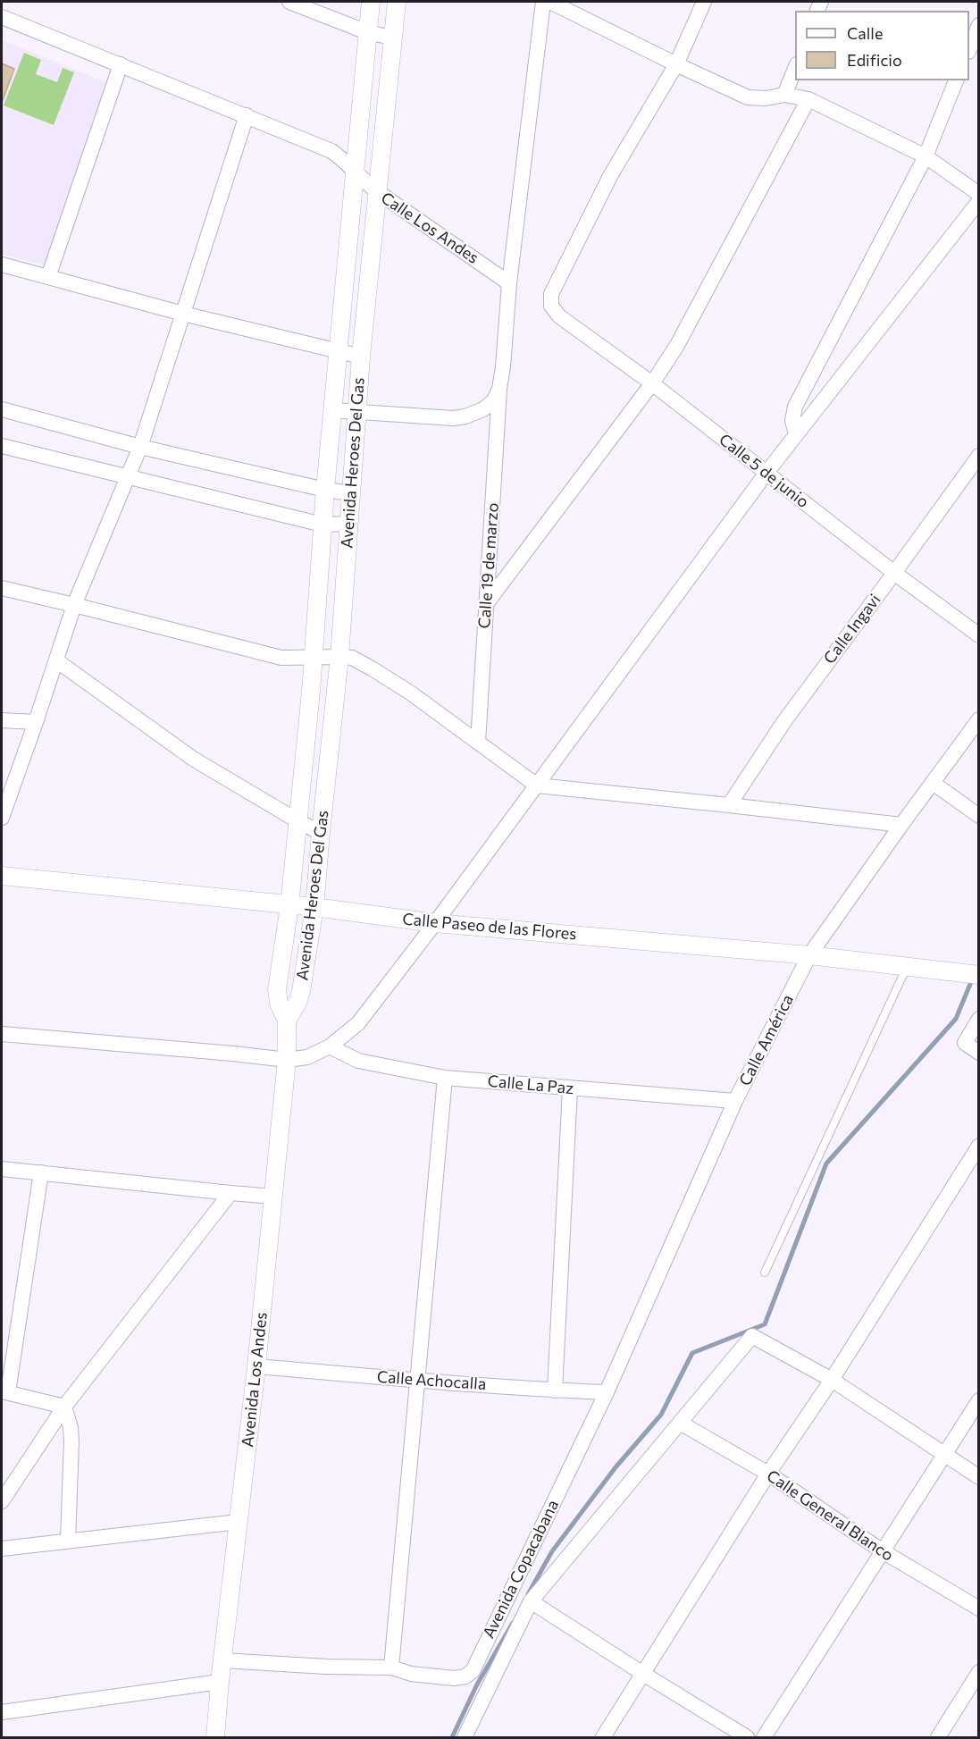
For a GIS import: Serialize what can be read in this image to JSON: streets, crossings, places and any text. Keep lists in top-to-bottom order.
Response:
{
  "streets": {
    "street": [
      "Calle Los Andes",
      "Avenida Heroes Del Gas",
      "Calle 5 de junio",
      "Calle 19 de marzo",
      "Calle Ingavi",
      "Calle Paseo de las Flores",
      "Calle América",
      "Calle La Paz",
      "Avenida Los Andes",
      "Calle Achocalla",
      "Calle General Blanco",
      "Avenida Copacabana"
    ]
  },
  "crossings": [
    ["Calle Los Andes", "Avenida Heroes Del Gas"],
    ["Calle Los Andes", "Calle 19 de marzo"],
    ["Avenida Heroes Del Gas", "Calle Paseo de las Flores"],
    ["Avenida Heroes Del Gas", "Avenida Los Andes"],
    ["Calle 5 de junio", "Calle Ingavi"],
    ["Calle Paseo de las Flores", "Calle América"],
    ["Calle América", "Calle La Paz"],
    ["Calle América", "Calle Achocalla"],
    ["Calle América", "Avenida Copacabana"],
    ["Avenida Los Andes", "Calle Achocalla"],
    ["Avenida Los Andes", "Avenida Copacabana"],
    ["Calle Achocalla", "Avenida Copacabana"]
  ],
  "legend": ["Calle", "Edificio"]
}
